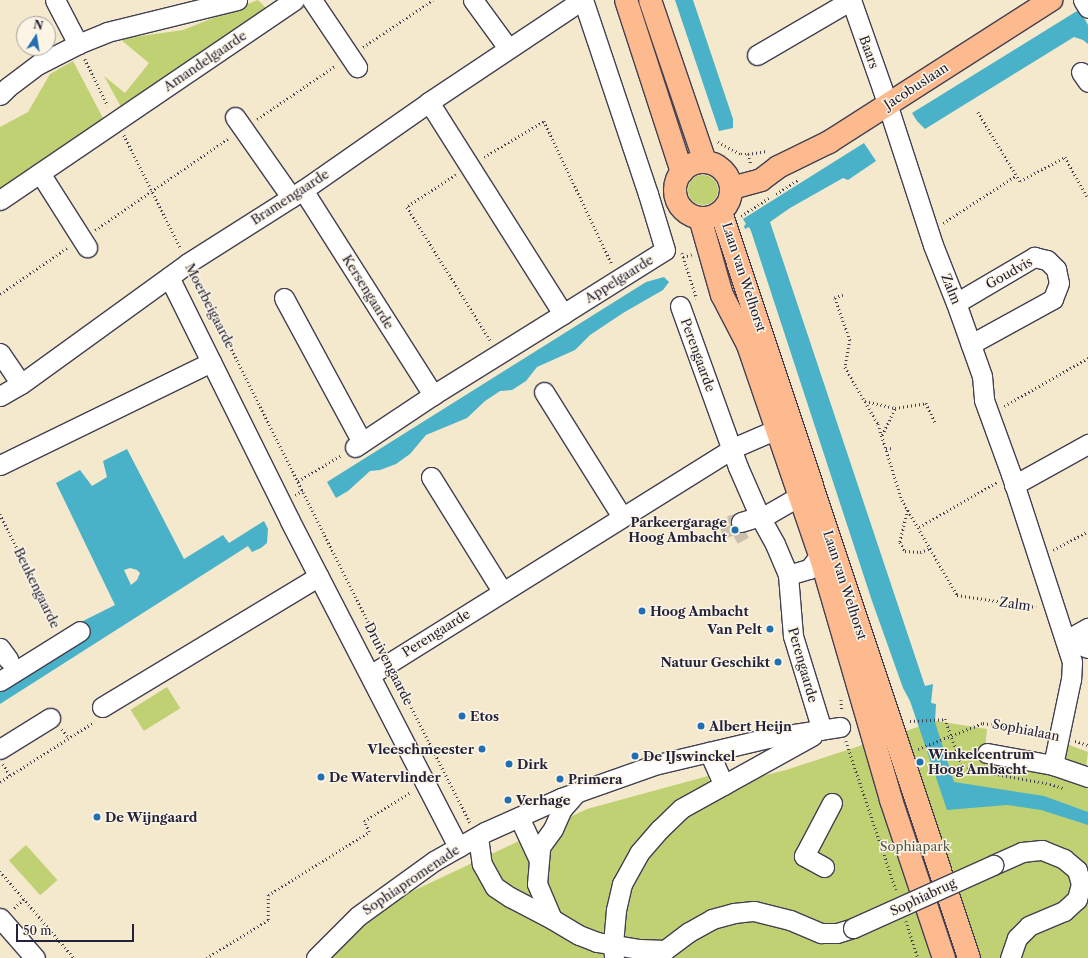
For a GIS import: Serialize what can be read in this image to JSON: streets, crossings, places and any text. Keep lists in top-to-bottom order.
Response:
{
  "streets": {
    "main road": ["Jacobuslaan", "Laan van Welhorst"],
    "street": [
      "Baars",
      "Amandelgaarde",
      "Bramengaarde",
      "Goudvis",
      "Appelgaarde",
      "Zalm",
      "Kersengaarde",
      "Moerbeigaarde",
      "Perengaarde",
      "Druivengaarde",
      "Sophiapromenade",
      "Sophiabrug"
    ],
    "path": ["Beukengaarde", "Sophialaan"]
  },
  "crossings": [
    ["Baars", "Jacobuslaan"],
    ["Baars", "Zalm"],
    ["Amandelgaarde", "Moerbeigaarde"],
    ["Jacobuslaan", "Laan van Welhorst"],
    ["Jacobuslaan", "Zalm"],
    ["Bramengaarde", "Appelgaarde"],
    ["Bramengaarde", "Kersengaarde"],
    ["Bramengaarde", "Moerbeigaarde"],
    ["Goudvis", "Zalm"],
    ["Laan van Welhorst", "Perengaarde"],
    ["Zalm", "Sophialaan"],
    ["Moerbeigaarde", "Druivengaarde"],
    ["Perengaarde", "Druivengaarde"],
    ["Perengaarde", "Sophiapromenade"],
    ["Druivengaarde", "Sophiapromenade"]
  ],
  "parks": ["Sophiapark"],
  "places": [
    "Parkeergarage Hoog Ambacht",
    "Hoog Ambacht",
    "Van Pelt",
    "Natuur Geschikt",
    "Etos",
    "Albert Heijn",
    "Vleeschmeester",
    "De IJswinckel",
    "Winkelcentrum Hoog Ambacht",
    "Dirk",
    "De Watervlinder",
    "Primera",
    "Verhage",
    "De Wijngaard"
  ],
  "scale_bar": "50 m",
  "north": "top"
}
